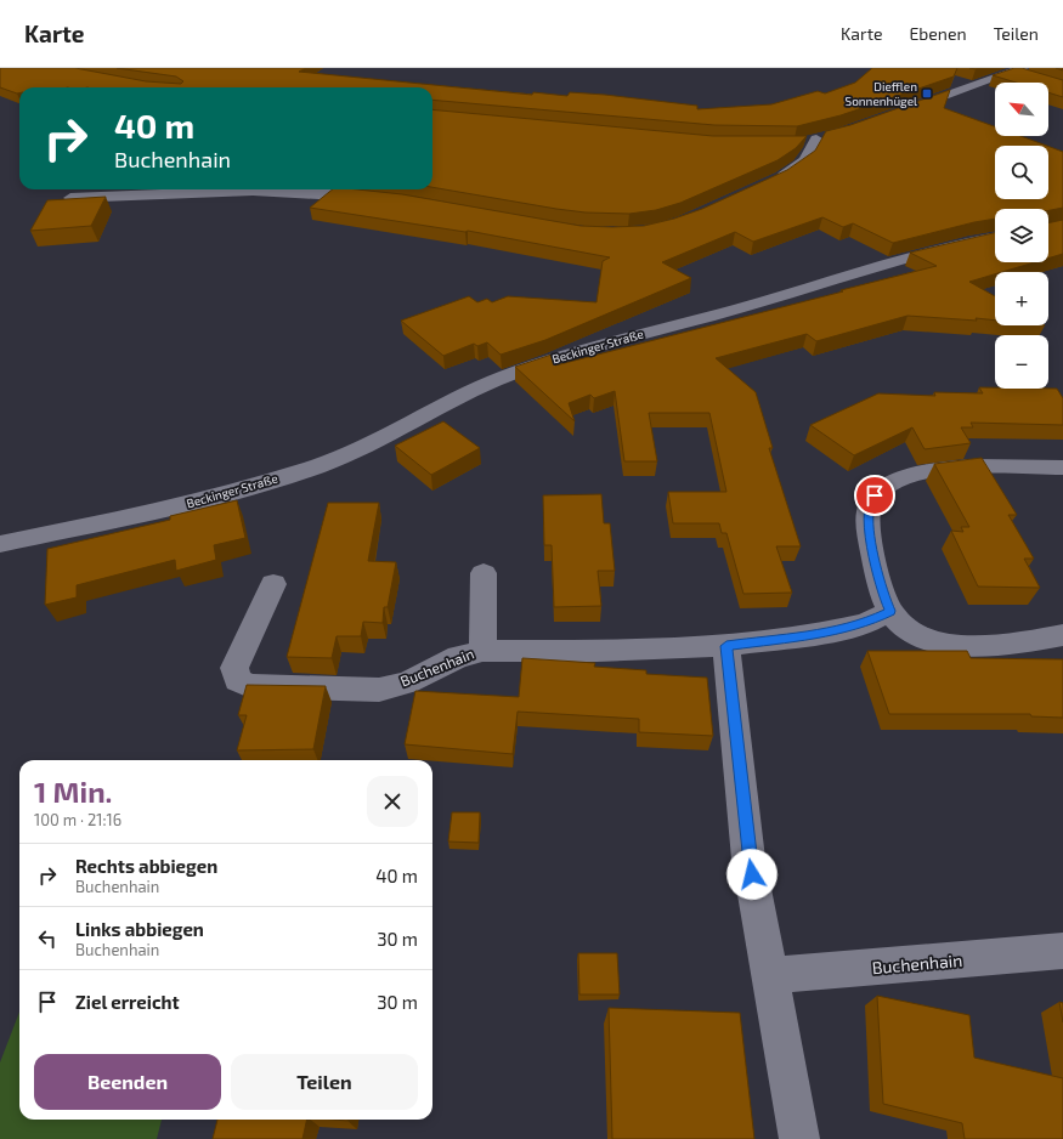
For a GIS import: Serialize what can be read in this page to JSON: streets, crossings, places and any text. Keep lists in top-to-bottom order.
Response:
{
  "streets": {
    "street": ["Beckinger Straße", "Buchenhain"]
  },
  "places": {
    "transit": ["Diefflen Sonnenhügel"]
  },
  "north": "top left",
  "page": {
    "header": "Karte",
    "nav": ["Karte", "Ebenen", "Teilen"],
    "map_buttons": ["+", "−"],
    "turn": ["40 m", "Buchenhain"],
    "heading": ["1 Min.", "100 m · 21:16"],
    "list": [
      {
        "name": "Rechts abbiegen",
        "note": "Buchenhain",
        "value": "40 m"
      },
      {
        "name": "Links abbiegen",
        "note": "Buchenhain",
        "value": "30 m"
      },
      {
        "name": "Ziel erreicht",
        "value": "30 m"
      }
    ],
    "buttons": ["Beenden", "Teilen"]
  }
}
